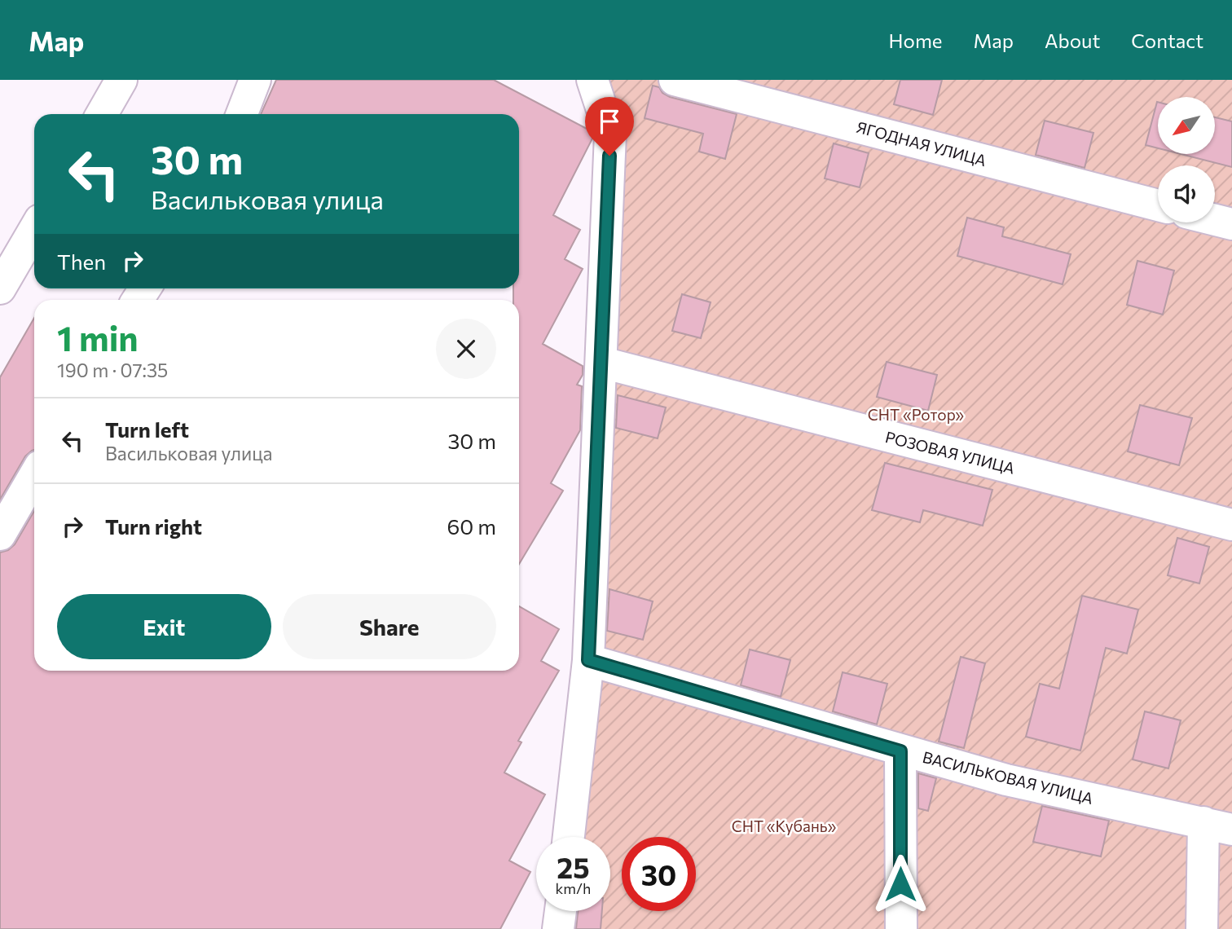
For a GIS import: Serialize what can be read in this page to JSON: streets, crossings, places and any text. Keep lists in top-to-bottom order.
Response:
{
  "streets": {
    "street": ["ЯГОДНАЯ УЛИЦА", "РОЗОВАЯ УЛИЦА", "ВАСИЛЬКОВАЯ УЛИЦА"]
  },
  "parks": ["СНТ «Ротор»", "СНТ «Кубань»"],
  "north": "bottom left",
  "page": {
    "header": "Map",
    "nav": [
      "Home",
      "Map",
      "About",
      "Contact"
    ],
    "turn": ["30 m", "Васильковая улица"],
    "then": "Then",
    "heading": ["1 min", "190 m · 07:35"],
    "list": [
      {
        "name": "Turn left",
        "note": "Васильковая улица",
        "value": "30 m"
      },
      {
        "name": "Turn right",
        "value": "60 m"
      }
    ],
    "buttons": ["Exit", "Share"],
    "speed": "25 km/h",
    "limit": "30"
  }
}
